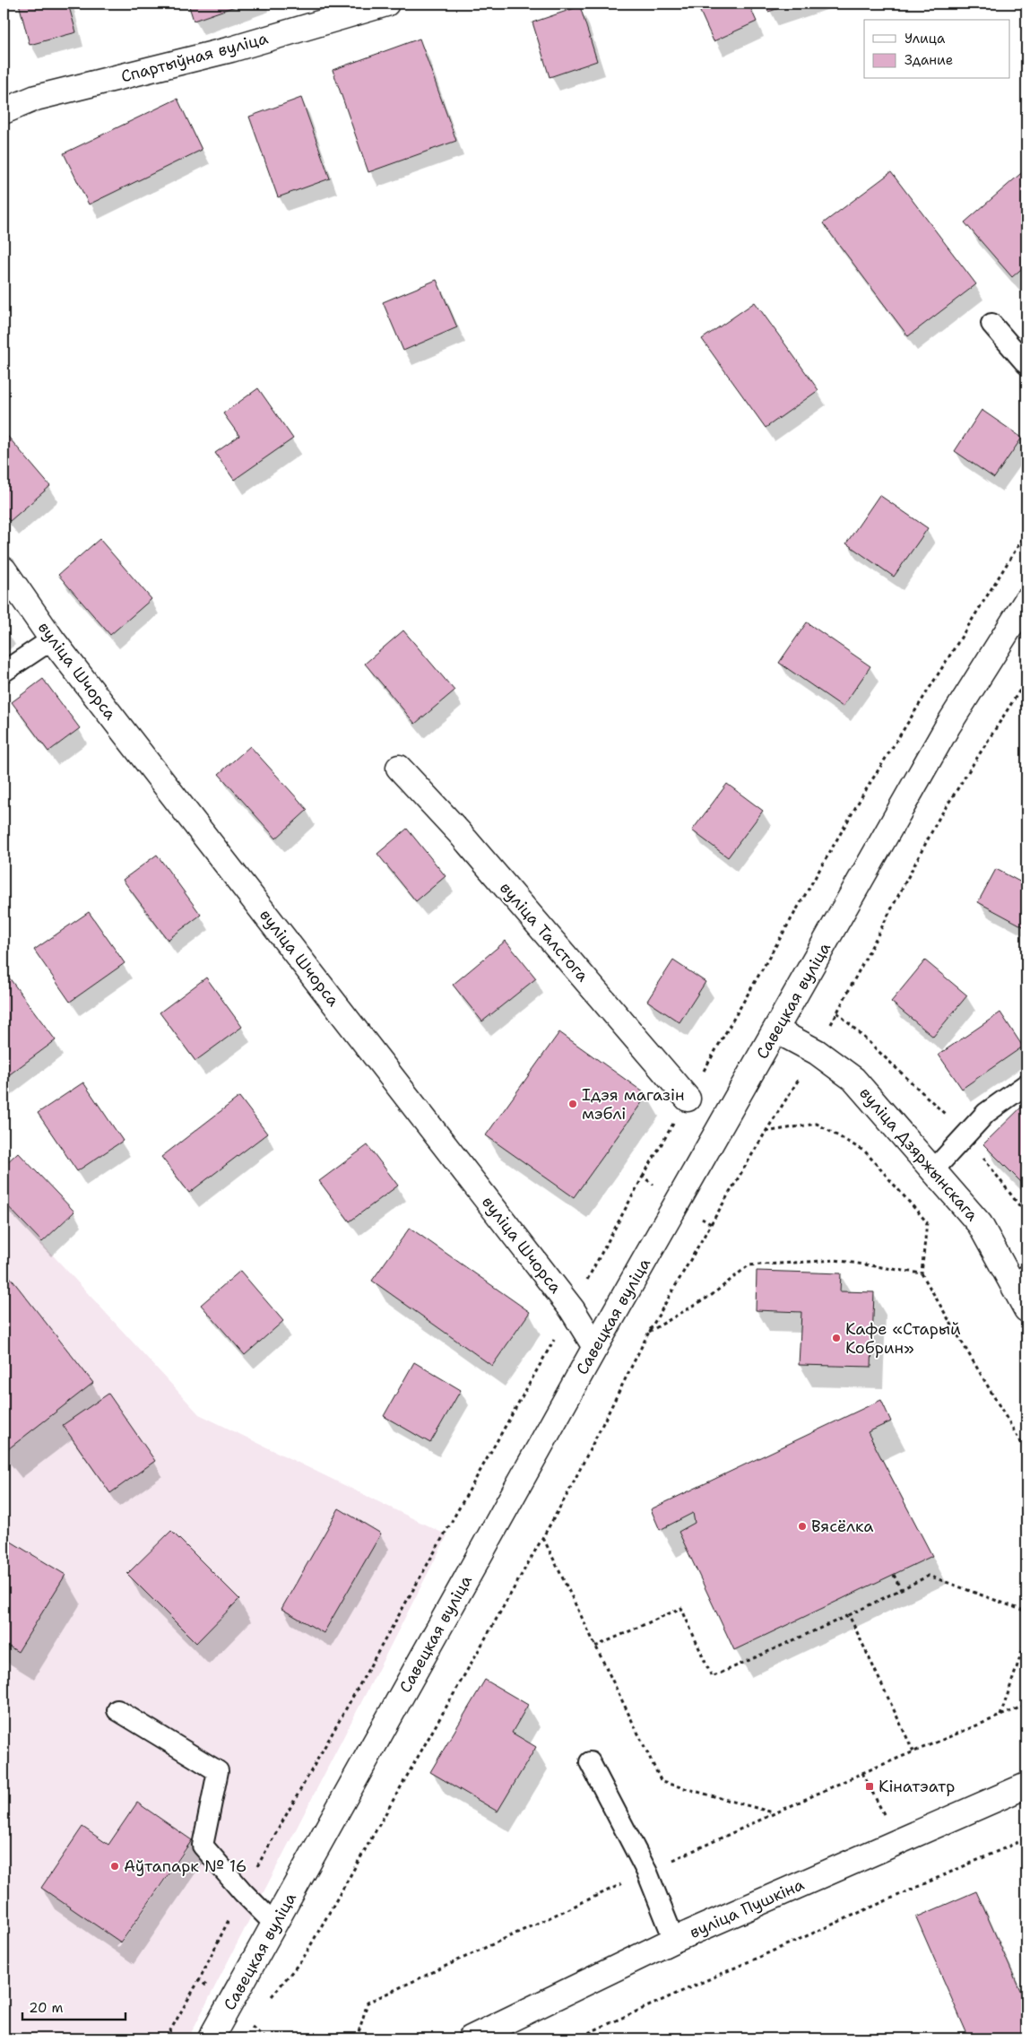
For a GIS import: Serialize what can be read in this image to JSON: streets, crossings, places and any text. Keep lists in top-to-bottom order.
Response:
{
  "streets": {
    "main road": [
      "Спартыўная вуліца",
      "вуліца Шчорса",
      "вуліца Талстога",
      "Савецкая вуліца",
      "вуліца Дзяржынскага",
      "вуліца Пушкіна"
    ]
  },
  "crossings": [
    ["вуліца Шчорса", "Савецкая вуліца"],
    ["Савецкая вуліца", "вуліца Дзяржынскага"]
  ],
  "places": {
    "other": [
      "Ідэя магазін мэблі",
      "Кафе «Старый Кобрин»",
      "Вясёлка",
      "Аўтапарк № 16"
    ],
    "transit": ["Кінатэатр"]
  },
  "legend": ["Улица", "Здание"],
  "scale_bar": "20 m"
}
